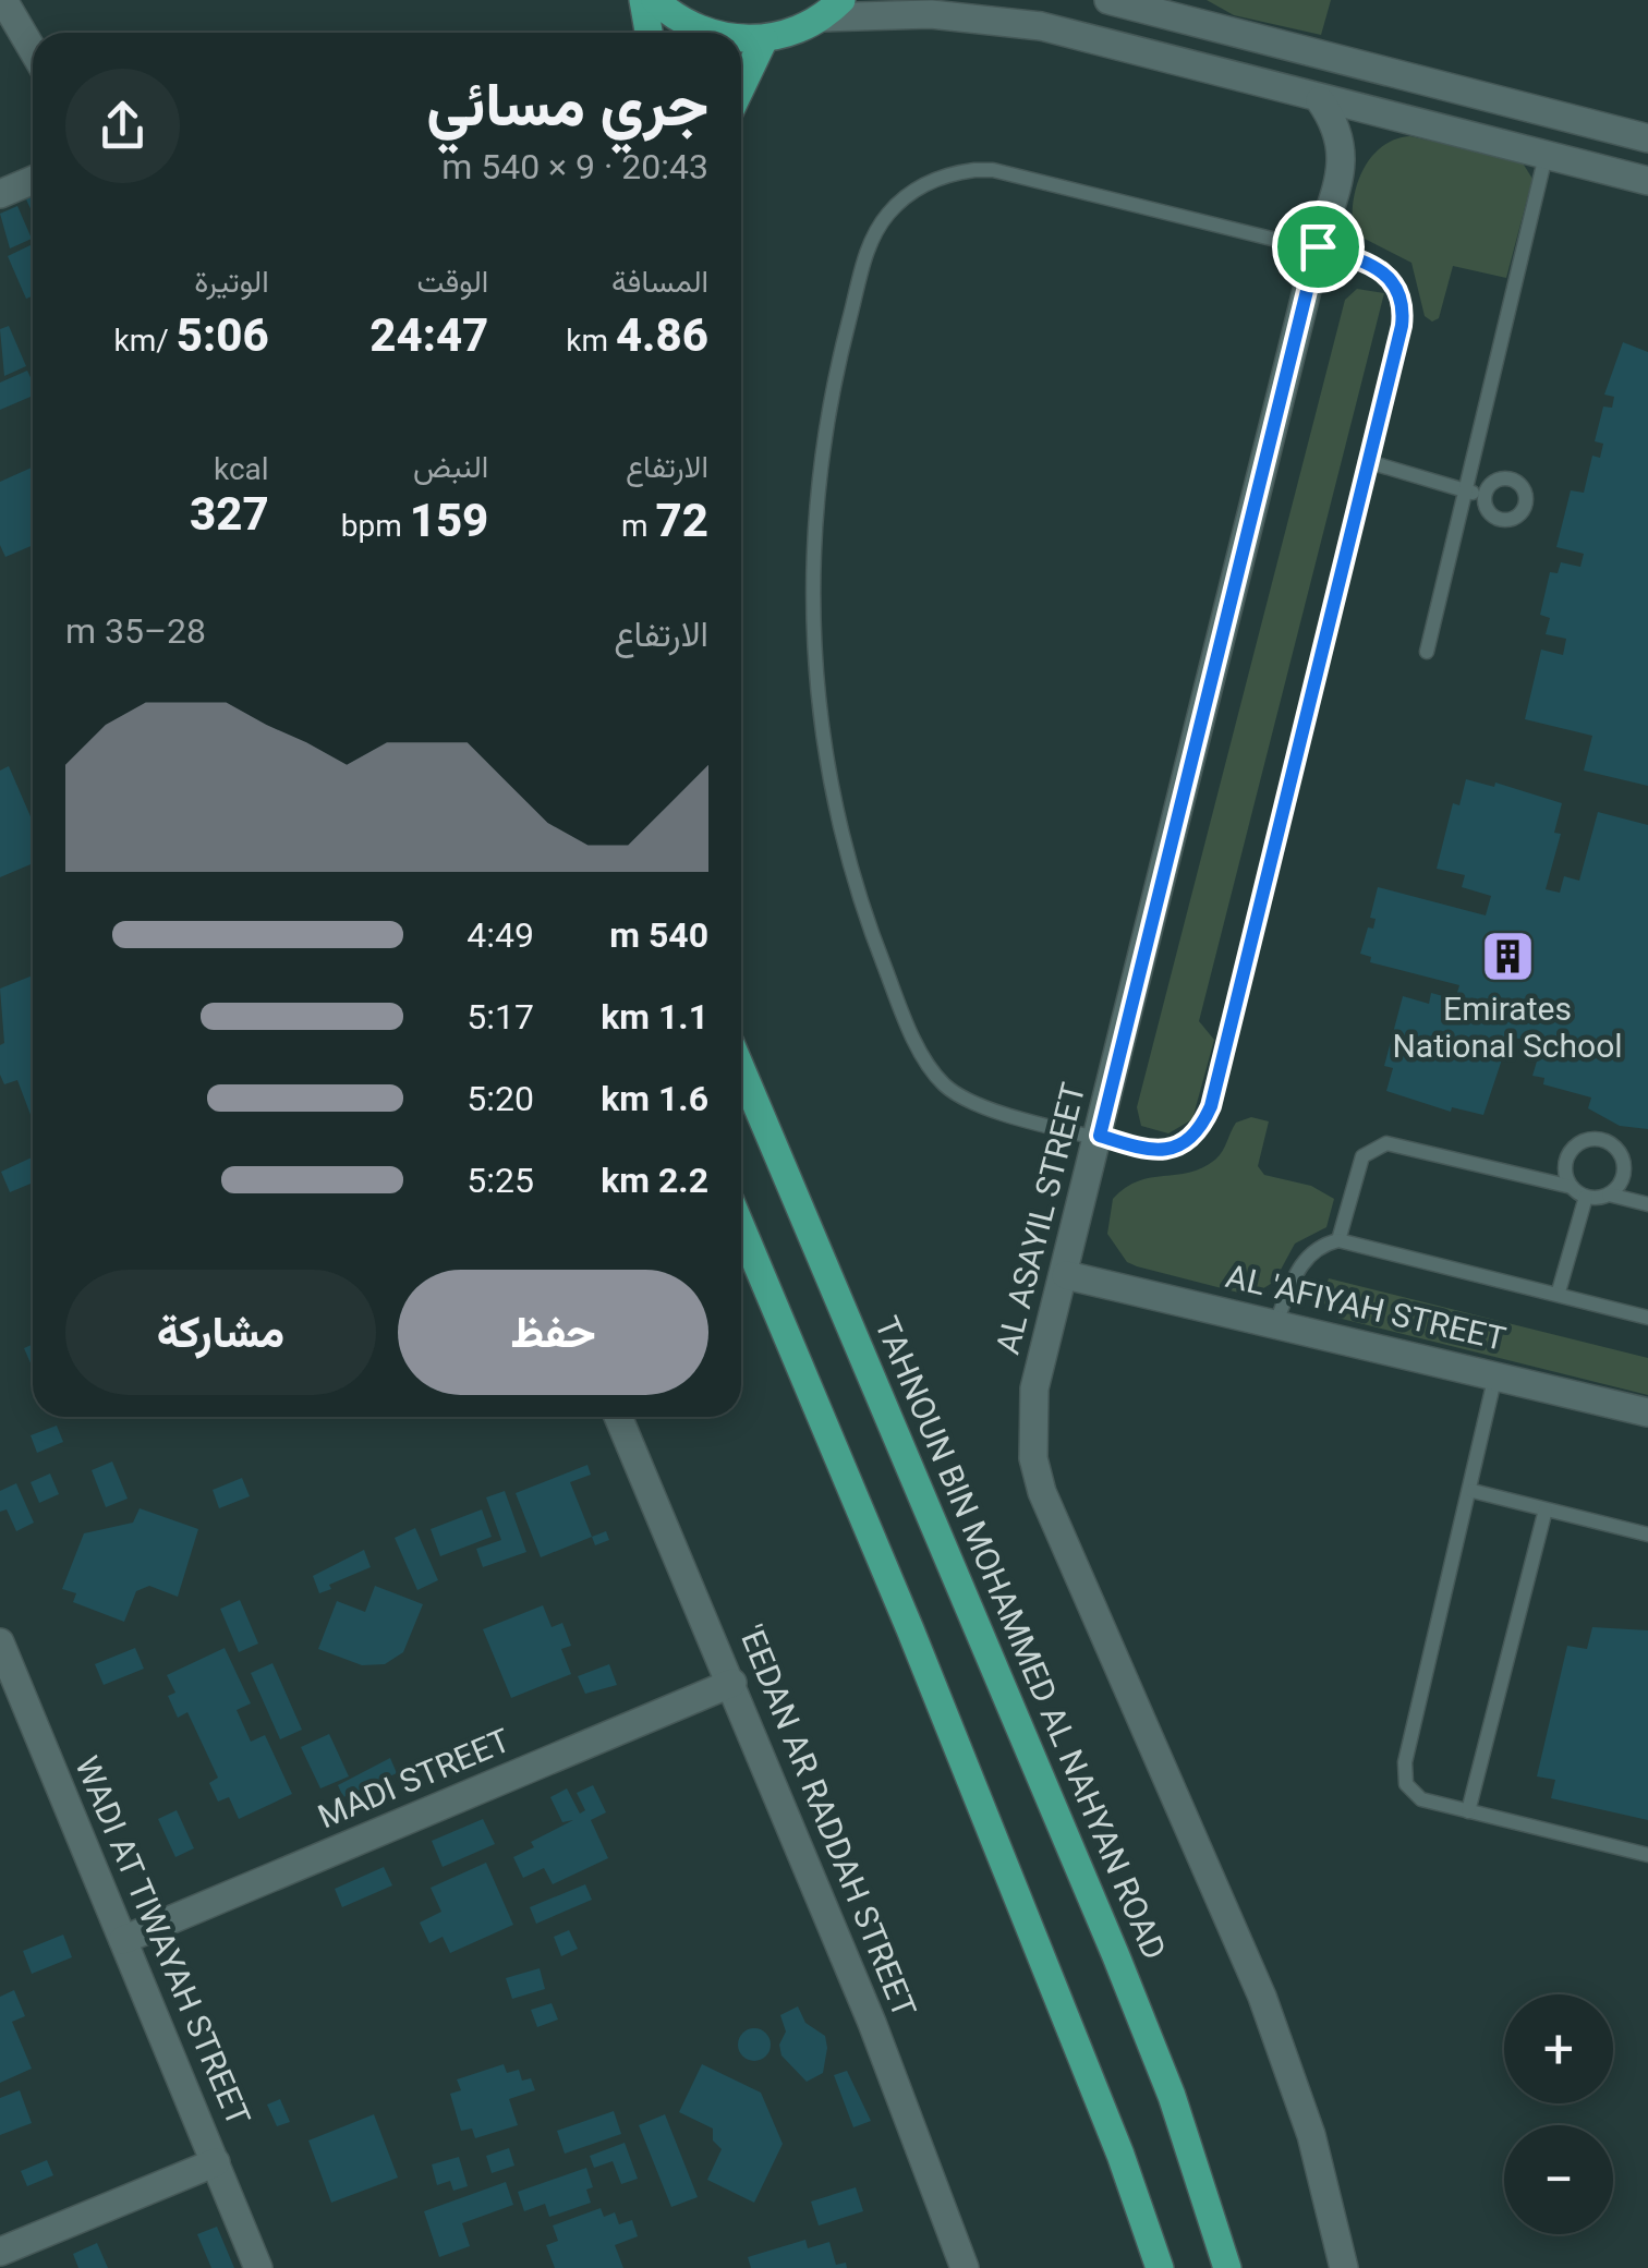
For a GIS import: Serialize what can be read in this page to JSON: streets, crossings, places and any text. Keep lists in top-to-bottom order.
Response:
{
  "streets": {
    "main road": ["TAHNOUN BIN MOHAMMED AL NAHYAN ROAD"],
    "street": [
      "AL ASAYIL STREET",
      "AL 'AFIYAH STREET",
      "MADI STREET",
      "'EEDAN AR RADDAH STREET",
      "WADI AT TIWAYAH STREET"
    ]
  },
  "crossings": [
    ["AL ASAYIL STREET", "AL 'AFIYAH STREET"],
    ["MADI STREET", "'EEDAN AR RADDAH STREET"],
    ["MADI STREET", "WADI AT TIWAYAH STREET"]
  ],
  "places": {
    "building": ["Emirates National School"]
  },
  "page": {
    "heading": ["جري مسائي", "20:43 · 9 × 540 m"],
    "stats": [
      ["المسافة", "4.86 km"],
      ["الوقت", "24:47"],
      ["الوتيرة", "5:06 /km"],
      ["الارتفاع", "72 m"],
      ["النبض", "159 bpm"],
      ["kcal", "327"]
    ],
    "chart": ["الارتفاع", "28–35 m"],
    "list": [
      {
        "name": "540 m",
        "note": "4:49"
      },
      {
        "name": "1.1 km",
        "note": "5:17"
      },
      {
        "name": "1.6 km",
        "note": "5:20"
      },
      {
        "name": "2.2 km",
        "note": "5:25"
      }
    ],
    "buttons": ["حفظ", "مشاركة"],
    "map_buttons": ["+", "−"]
  }
}
